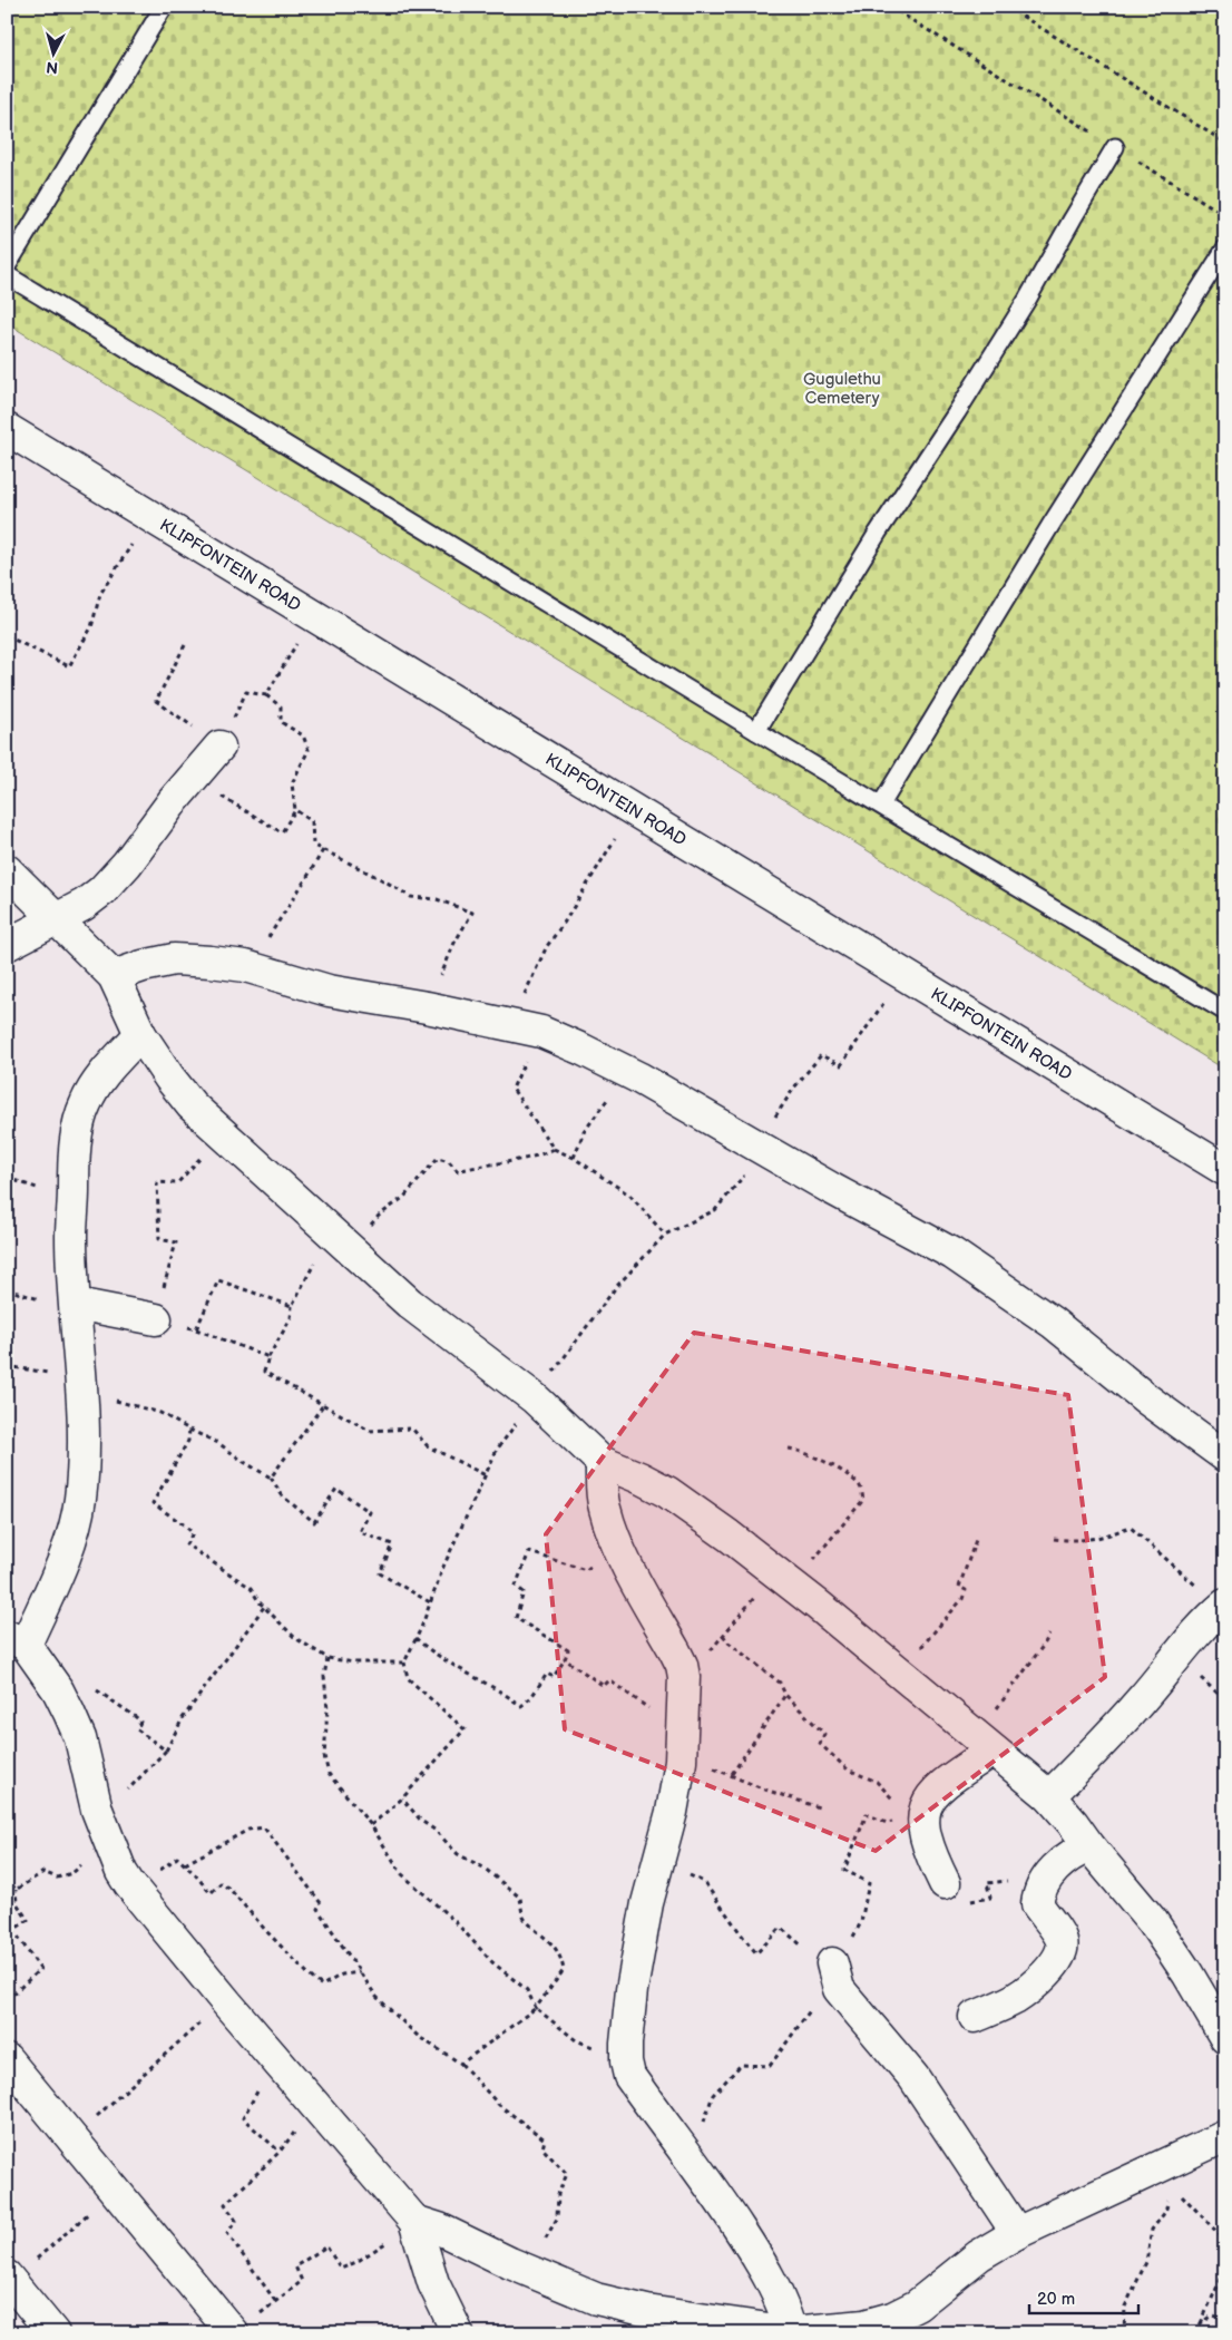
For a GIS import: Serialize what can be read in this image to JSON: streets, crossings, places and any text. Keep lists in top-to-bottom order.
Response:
{
  "streets": {
    "street": ["KLIPFONTEIN ROAD"]
  },
  "parks": ["Gugulethu Cemetery"],
  "scale_bar": "20 m",
  "north": "bottom"
}
